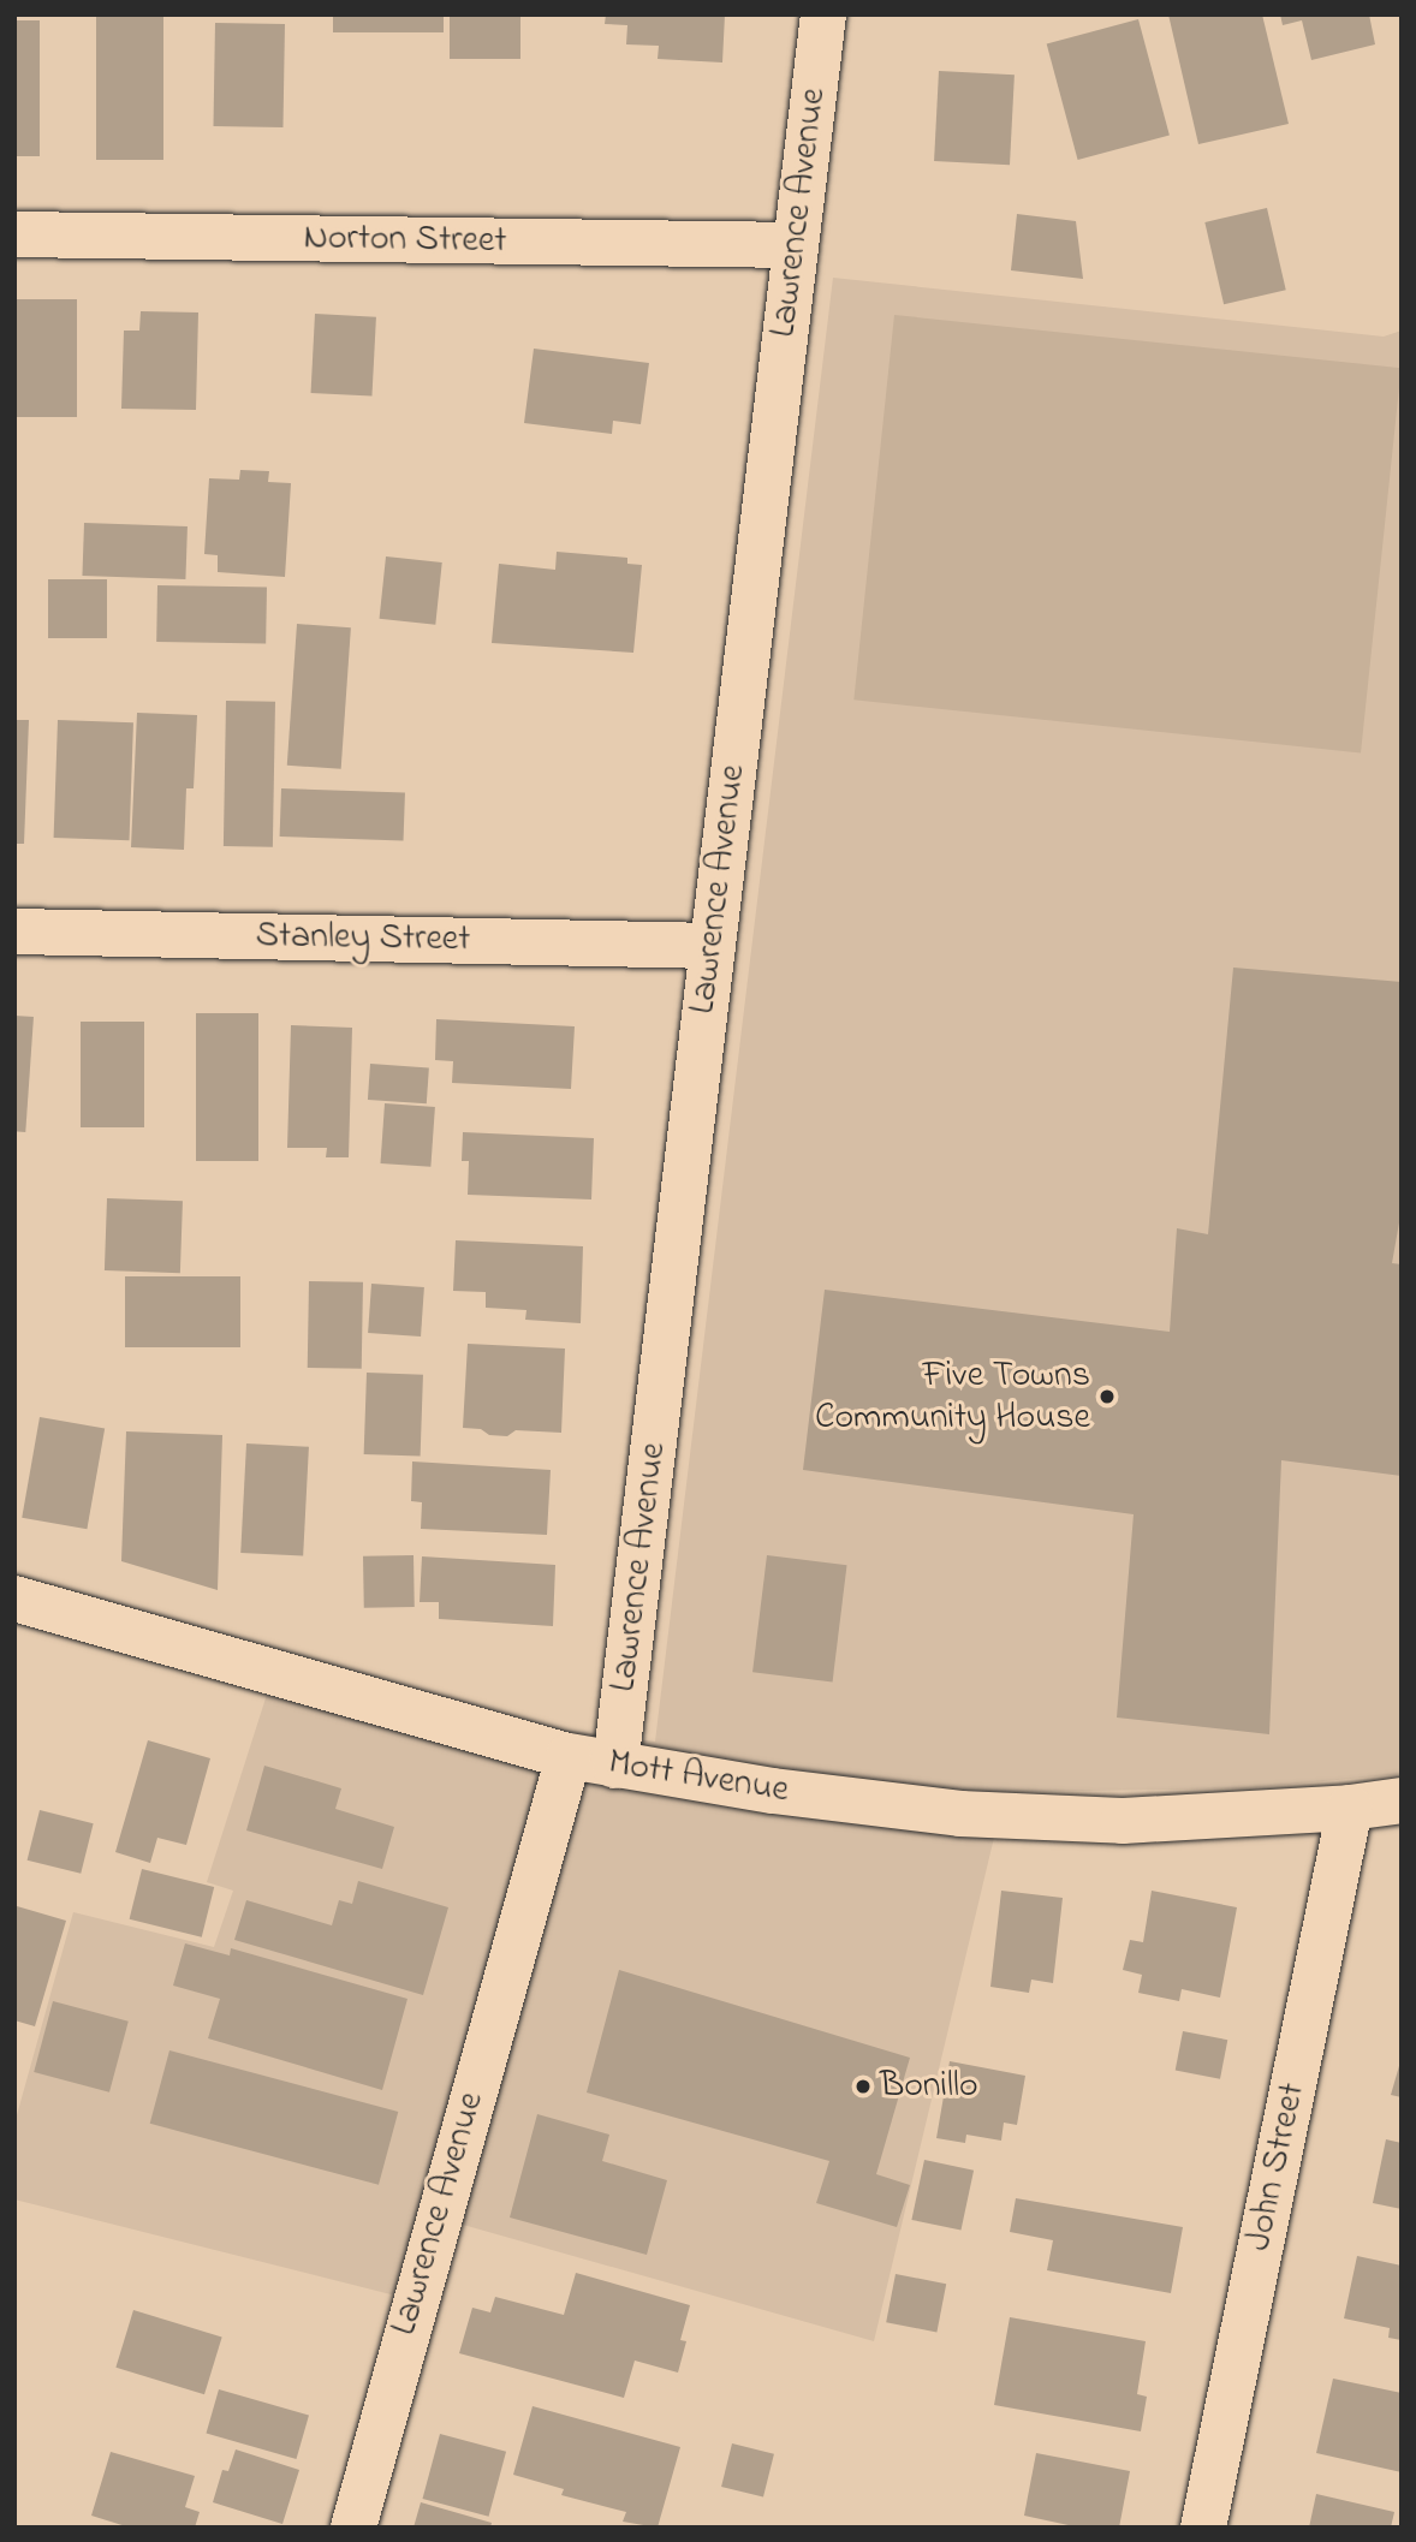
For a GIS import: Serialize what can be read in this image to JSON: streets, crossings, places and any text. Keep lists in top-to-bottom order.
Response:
{
  "streets": {
    "street": [
      "Lawrence Avenue",
      "Norton Street",
      "Stanley Street",
      "Mott Avenue",
      "John Street"
    ]
  },
  "crossings": [
    ["Lawrence Avenue", "Norton Street"],
    ["Lawrence Avenue", "Stanley Street"],
    ["Lawrence Avenue", "Mott Avenue"],
    ["Mott Avenue", "John Street"]
  ],
  "places": ["Five Towns Community House", "Bonillo"]
}
